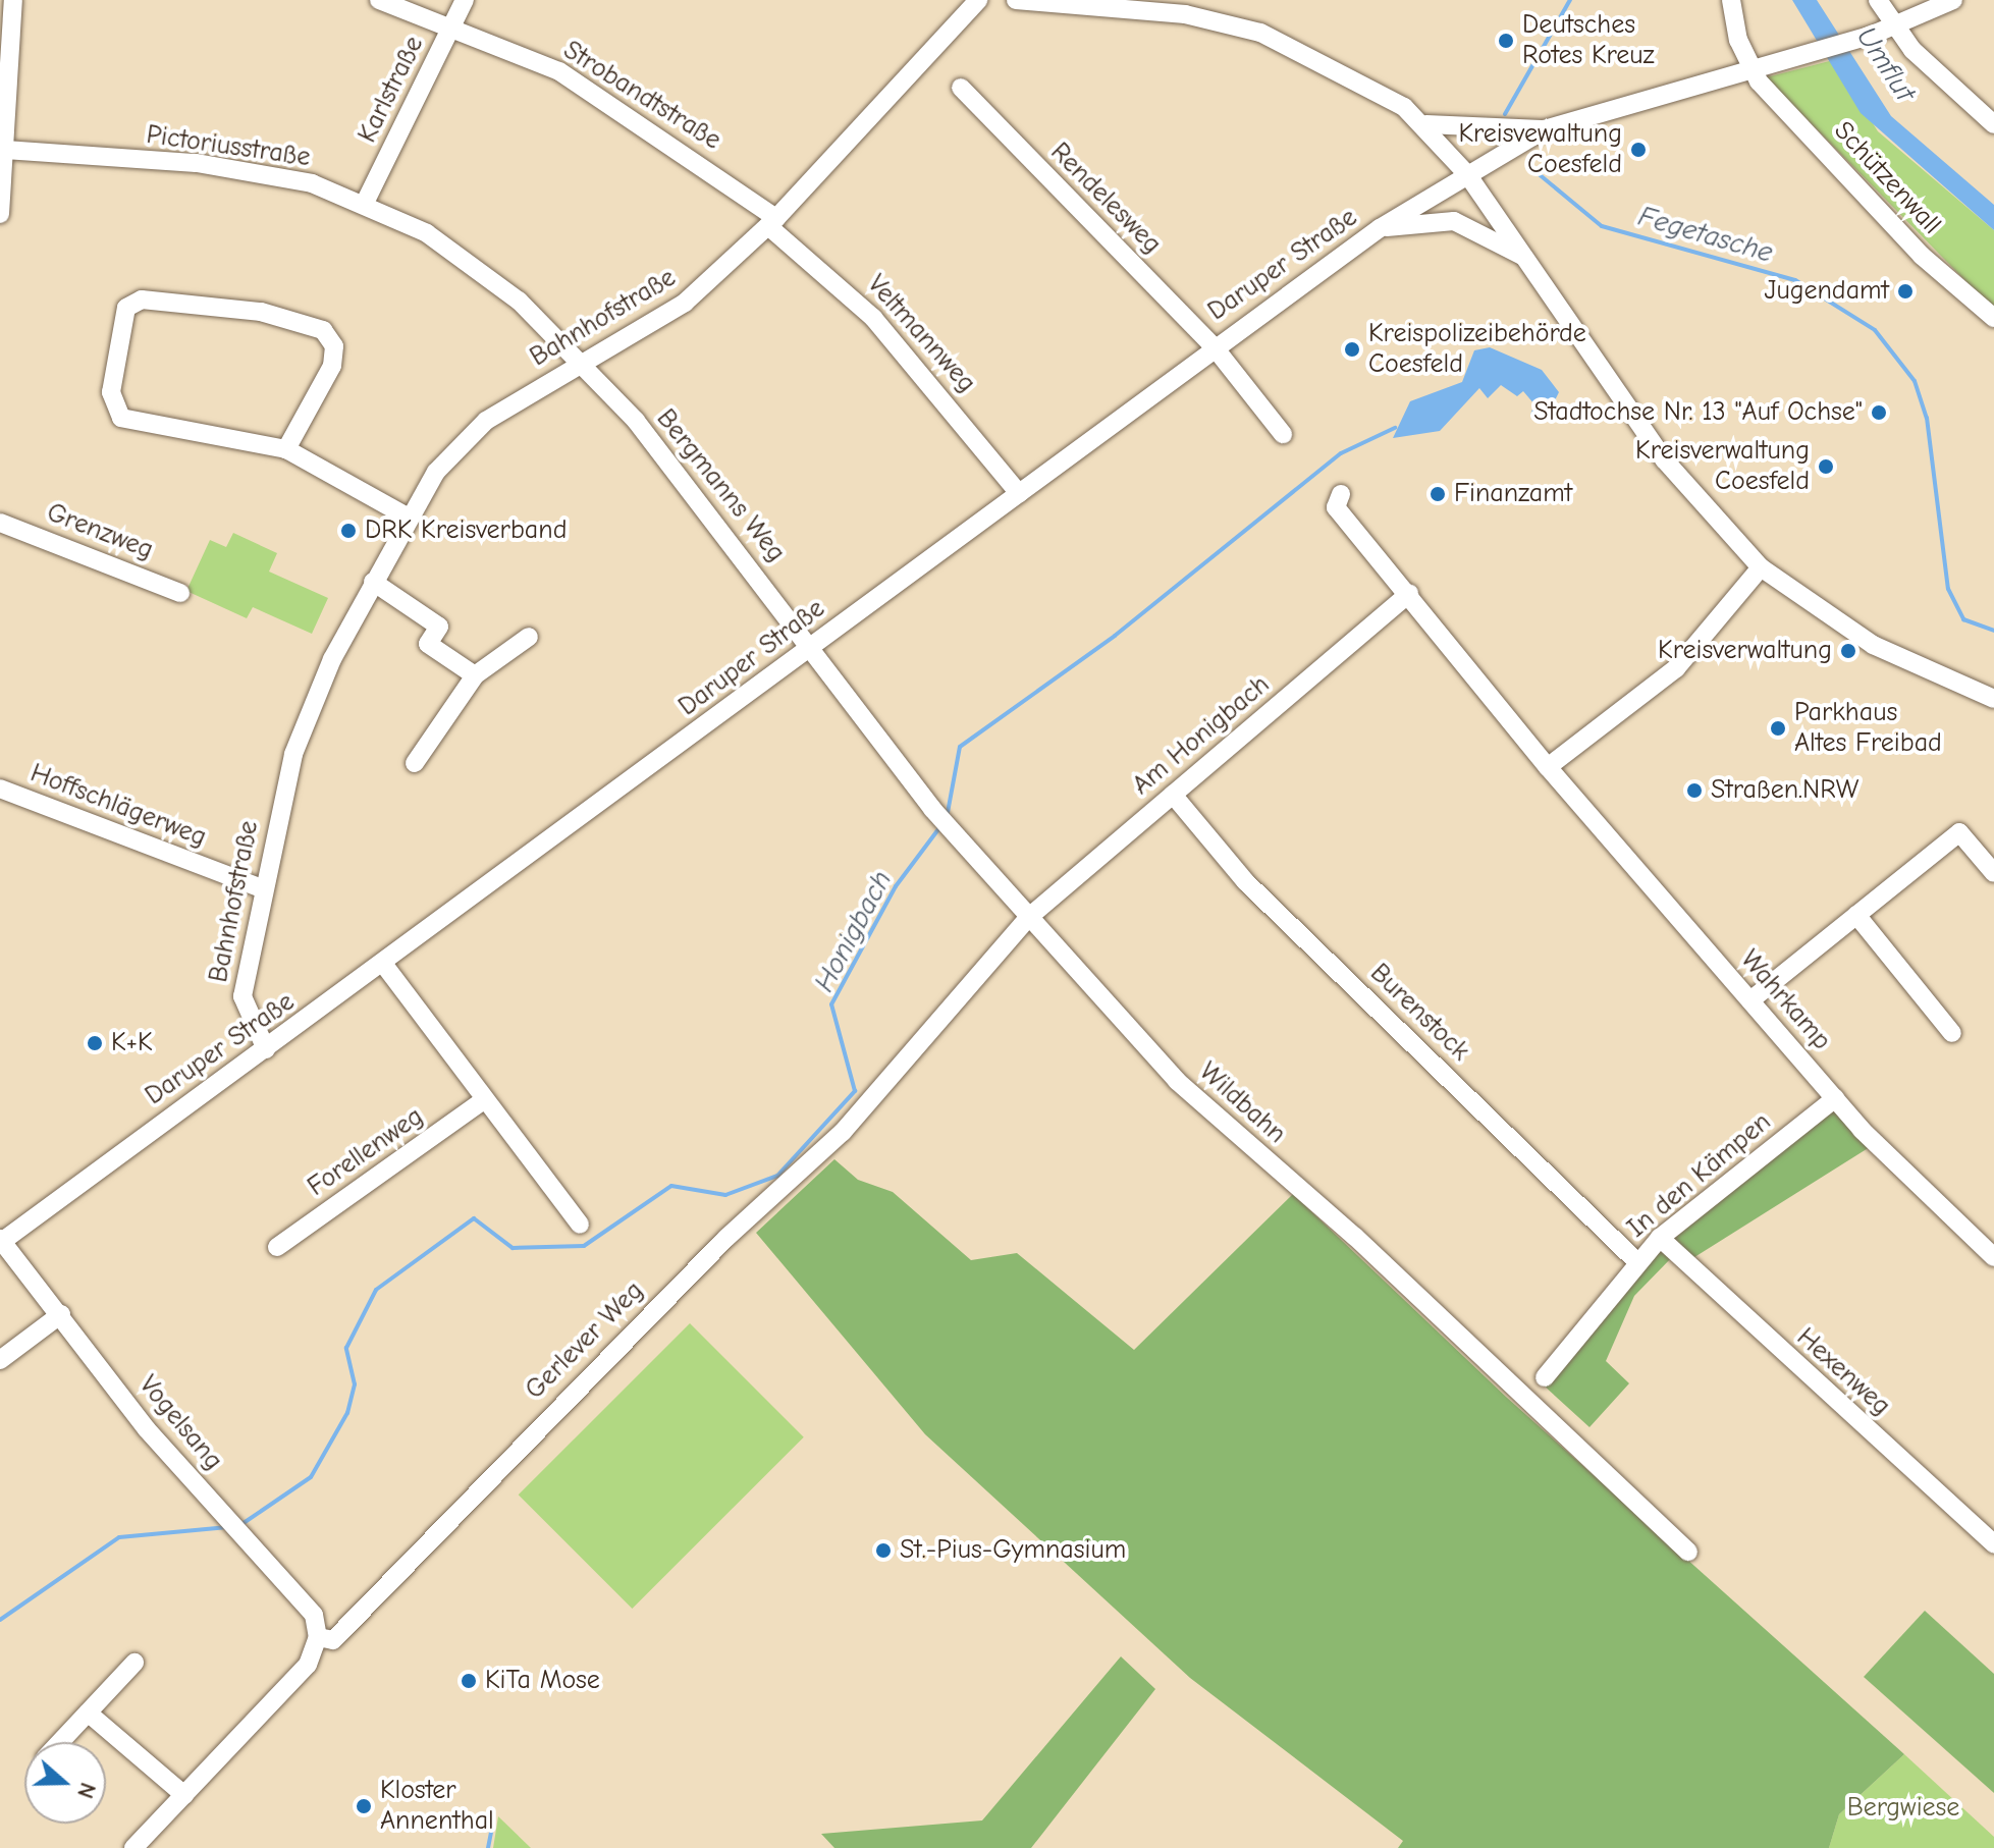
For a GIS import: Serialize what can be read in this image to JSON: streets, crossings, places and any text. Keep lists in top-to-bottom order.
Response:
{
  "streets": {
    "street": [
      "Karlstraße",
      "Strobandtstraße",
      "Pictoriusstraße",
      "Schützenwall",
      "Rendelesweg",
      "Daruper Straße",
      "Bahnhofstraße",
      "Veltmannweg",
      "Bergmanns Weg",
      "Grenzweg",
      "Am Honigbach",
      "Hoffschlägerweg",
      "Wahrkamp",
      "Burenstock",
      "Wildbahn",
      "Forellenweg",
      "In den Kämpen",
      "Gerlever Weg",
      "Hexenweg",
      "Vogelsang"
    ]
  },
  "crossings": [
    ["Karlstraße", "Strobandtstraße"],
    ["Karlstraße", "Pictoriusstraße"],
    ["Strobandtstraße", "Bahnhofstraße"],
    ["Strobandtstraße", "Veltmannweg"],
    ["Pictoriusstraße", "Bahnhofstraße"],
    ["Pictoriusstraße", "Bergmanns Weg"],
    ["Schützenwall", "Daruper Straße"],
    ["Rendelesweg", "Daruper Straße"],
    ["Daruper Straße", "Bahnhofstraße"],
    ["Daruper Straße", "Veltmannweg"],
    ["Daruper Straße", "Bergmanns Weg"],
    ["Daruper Straße", "Wildbahn"],
    ["Daruper Straße", "Vogelsang"],
    ["Bahnhofstraße", "Veltmannweg"],
    ["Bahnhofstraße", "Bergmanns Weg"],
    ["Bahnhofstraße", "Hoffschlägerweg"],
    ["Bergmanns Weg", "Wildbahn"],
    ["Am Honigbach", "Wahrkamp"],
    ["Am Honigbach", "Burenstock"],
    ["Am Honigbach", "Wildbahn"],
    ["Am Honigbach", "Gerlever Weg"],
    ["Wahrkamp", "In den Kämpen"],
    ["Burenstock", "In den Kämpen"],
    ["Wildbahn", "Gerlever Weg"],
    ["In den Kämpen", "Hexenweg"],
    ["Gerlever Weg", "Vogelsang"]
  ],
  "water": ["Umflut", "Fegetasche", "Honigbach"],
  "parks": ["Bergwiese"],
  "places": [
    "Deutsches Rotes Kreuz",
    "Kreisvewaltung Coesfeld",
    "Jugendamt",
    "Kreispolizeibehörde Coesfeld",
    "Stadtochse Nr. 13 \"Auf Ochse\"",
    "Kreisverwaltung Coesfeld",
    "Finanzamt",
    "DRK Kreisverband",
    "Kreisverwaltung",
    "Parkhaus Altes Freibad",
    "Straßen.NRW",
    "K+K",
    "St.-Pius-Gymnasium",
    "KiTa Mose",
    "Kloster Annenthal"
  ],
  "north": "right"
}
